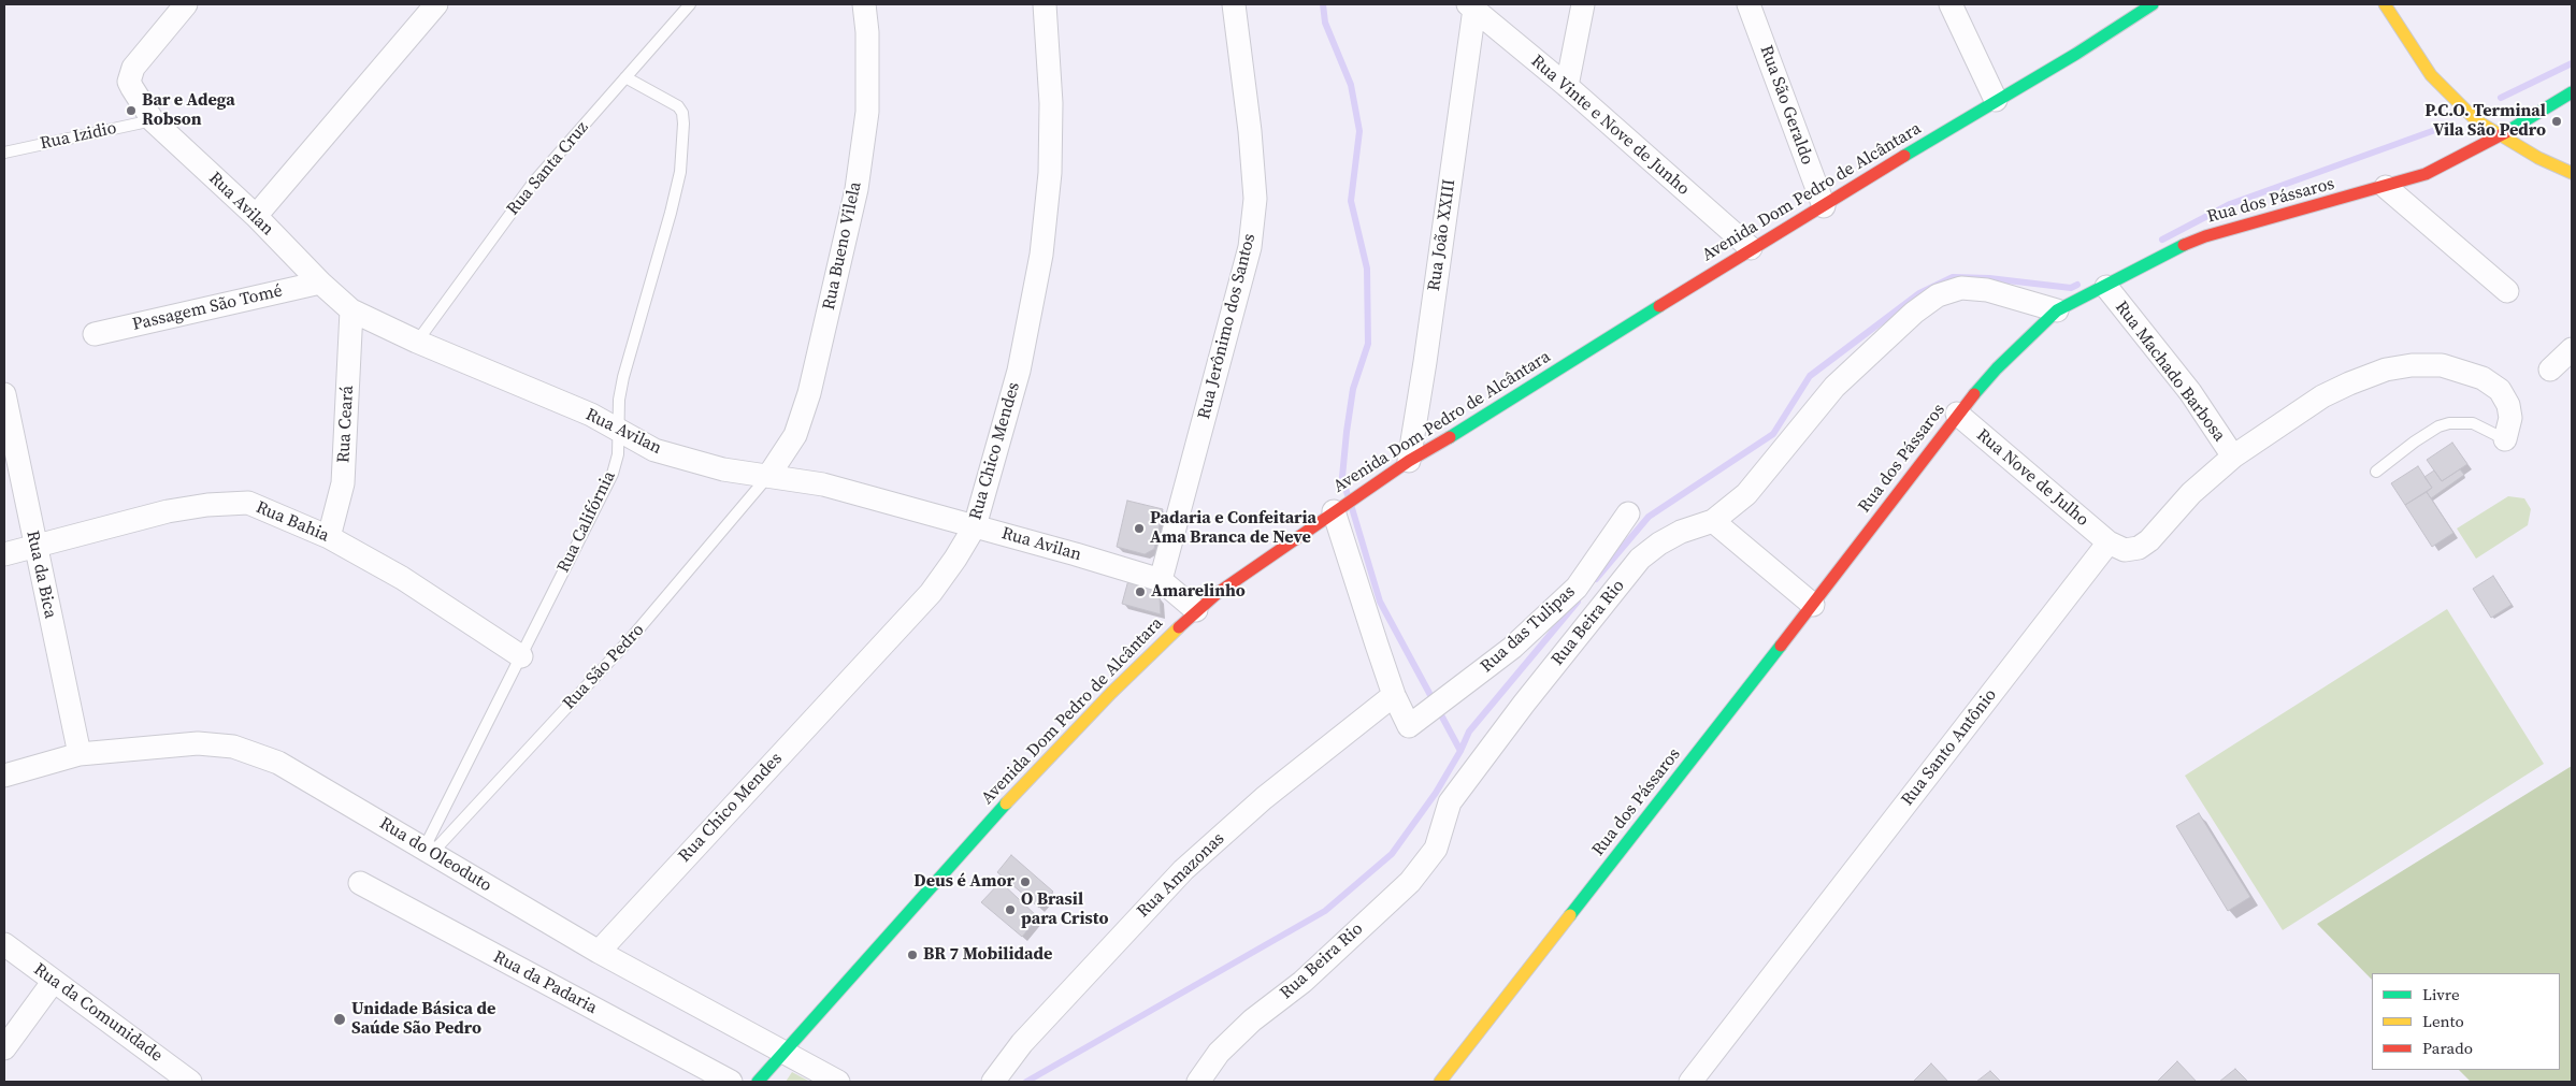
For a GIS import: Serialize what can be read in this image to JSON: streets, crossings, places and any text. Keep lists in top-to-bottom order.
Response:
{
  "streets": {
    "street": [
      "Rua São Geraldo",
      "Rua Vinte e Nove de Junho",
      "Avenida Dom Pedro de Alcântara",
      "Rua dos Pássaros",
      "Rua Avilan",
      "Rua João XXIII",
      "Rua Bueno Vilela",
      "Passagem São Tomé",
      "Rua Jerônimo dos Santos",
      "Rua Machado Barbosa",
      "Rua Ceará",
      "Rua Chico Mendes",
      "Rua Nove de Julho",
      "Rua Bahia",
      "Rua da Bica",
      "Rua Beira Rio",
      "Rua das Tulipas",
      "Rua Santo Antônio",
      "Rua do Oleoduto",
      "Rua Amazonas",
      "Rua da Padaria",
      "Rua da Comunidade"
    ],
    "lane": [
      "Rua Izidio",
      "Rua Santa Cruz",
      "Rua Califórnia",
      "Rua São Pedro"
    ]
  },
  "crossings": [
    ["Rua São Geraldo", "Avenida Dom Pedro de Alcântara"],
    ["Rua Vinte e Nove de Junho", "Avenida Dom Pedro de Alcântara"],
    ["Rua Vinte e Nove de Junho", "Rua João XXIII"],
    ["Rua Izidio", "Rua Avilan"],
    ["Rua Santa Cruz", "Rua Avilan"],
    ["Rua Santa Cruz", "Rua Califórnia"],
    ["Avenida Dom Pedro de Alcântara", "Rua Avilan"],
    ["Avenida Dom Pedro de Alcântara", "Rua João XXIII"],
    ["Avenida Dom Pedro de Alcântara", "Rua do Oleoduto"],
    ["Rua dos Pássaros", "Rua Machado Barbosa"],
    ["Rua dos Pássaros", "Rua Nove de Julho"],
    ["Rua dos Pássaros", "Rua Beira Rio"],
    ["Rua Avilan", "Rua Bueno Vilela"],
    ["Rua Avilan", "Passagem São Tomé"],
    ["Rua Avilan", "Rua Jerônimo dos Santos"],
    ["Rua Avilan", "Rua Ceará"],
    ["Rua Avilan", "Rua Chico Mendes"],
    ["Rua Avilan", "Rua Califórnia"],
    ["Rua Avilan", "Rua São Pedro"],
    ["Rua Bueno Vilela", "Rua São Pedro"],
    ["Rua Ceará", "Rua Bahia"],
    ["Rua Chico Mendes", "Rua do Oleoduto"],
    ["Rua Nove de Julho", "Rua Santo Antônio"],
    ["Rua Bahia", "Rua Califórnia"],
    ["Rua Bahia", "Rua da Bica"],
    ["Rua Califórnia", "Rua São Pedro"],
    ["Rua Califórnia", "Rua do Oleoduto"],
    ["Rua da Bica", "Rua do Oleoduto"],
    ["Rua das Tulipas", "Rua Amazonas"],
    ["Rua São Pedro", "Rua do Oleoduto"]
  ],
  "places": [
    "Bar e Adega Robson",
    "P.C.O. Terminal Vila São Pedro",
    "Padaria e Confeitaria Ama Branca de Neve",
    "Amarelinho",
    "Deus é Amor",
    "O Brasil para Cristo",
    "BR 7 Mobilidade",
    "Unidade Básica de Saúde São Pedro"
  ],
  "legend": ["Livre", "Lento", "Parado"]
}
